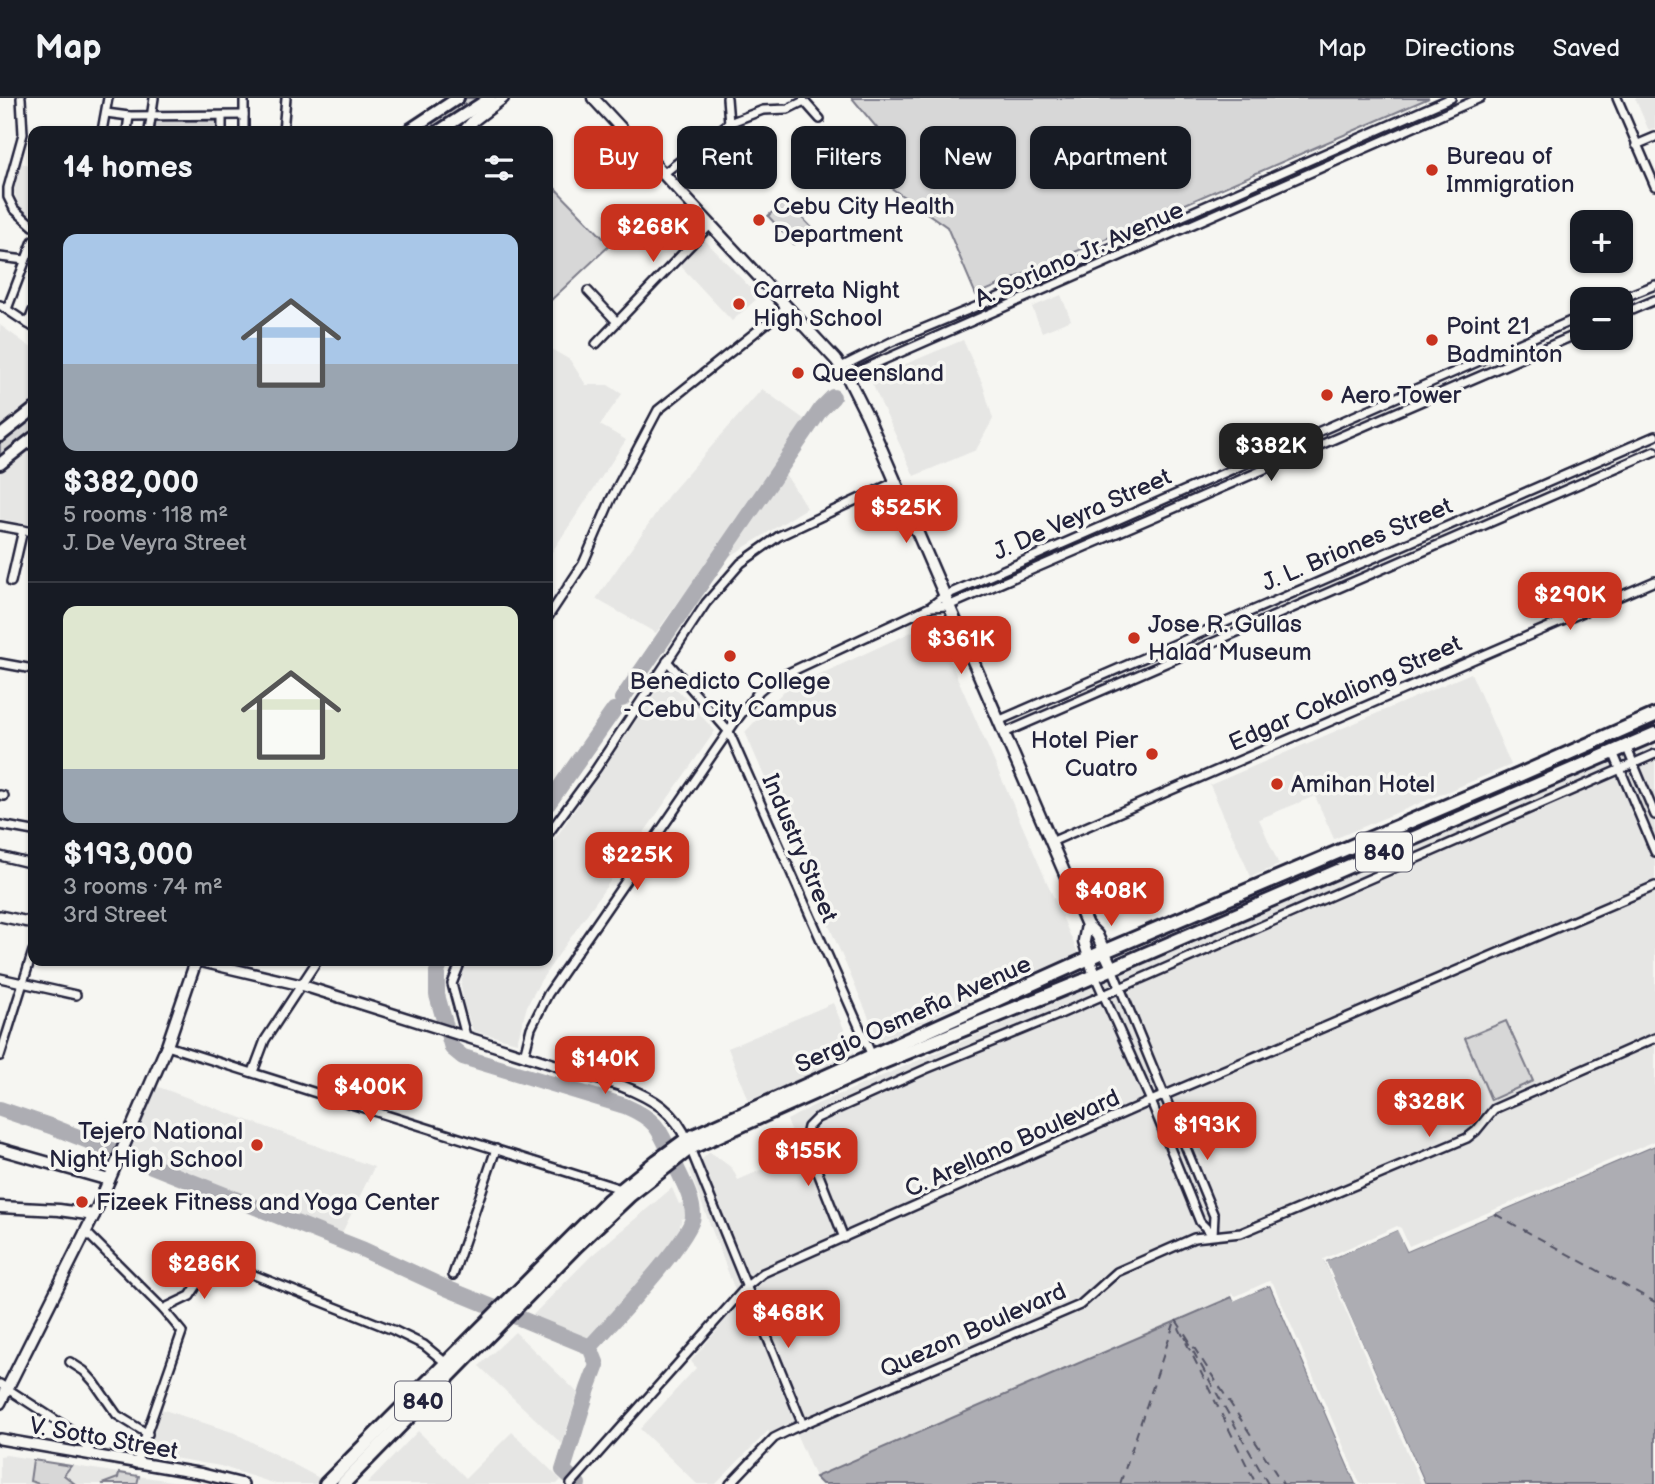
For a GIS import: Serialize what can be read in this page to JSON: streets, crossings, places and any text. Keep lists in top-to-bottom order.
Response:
{
  "streets": {
    "highway": ["840", "Sergio Osmeña Avenue"],
    "street": [
      "A. Soriano Jr. Avenue",
      "J. De Veyra Street",
      "J. L. Briones Street",
      "Edgar Cokaliong Street",
      "Industry Street",
      "C. Arellano Boulevard",
      "Quezon Boulevard",
      "V. Sotto Street"
    ]
  },
  "crossings": [
    ["Industry Street", "Sergio Osmeña Avenue"]
  ],
  "places": [
    "Bureau of Immigration",
    "Cebu City Health Department",
    "Carreta Night High School",
    "Point 21 Badminton",
    "Queensland",
    "Aero Tower",
    "Jose R. Gullas Halad Museum",
    "Benedicto College - Cebu City Campus",
    "Hotel Pier Cuatro",
    "Amihan Hotel",
    "Tejero National Night High School",
    "Fizeek Fitness and Yoga Center"
  ],
  "page": {
    "header": "Map",
    "nav": ["Map", "Directions", "Saved"],
    "chip": [
      "Buy",
      "Rent",
      "Filters",
      "New",
      "Apartment"
    ],
    "heading": "14 homes",
    "price": [
      "$268K",
      "$382K",
      "$525K",
      "$290K",
      "$361K",
      "$225K",
      "$408K",
      "$140K",
      "$400K",
      "$328K",
      "$193K",
      "$155K",
      "$286K",
      "$468K"
    ],
    "map_buttons": ["+", "−"],
    "list": [
      {
        "name": "$382,000",
        "note": "5 rooms · 118 m² · J. De Veyra Street"
      },
      {
        "name": "$193,000",
        "note": "3 rooms · 74 m² · 3rd Street"
      }
    ]
  }
}
